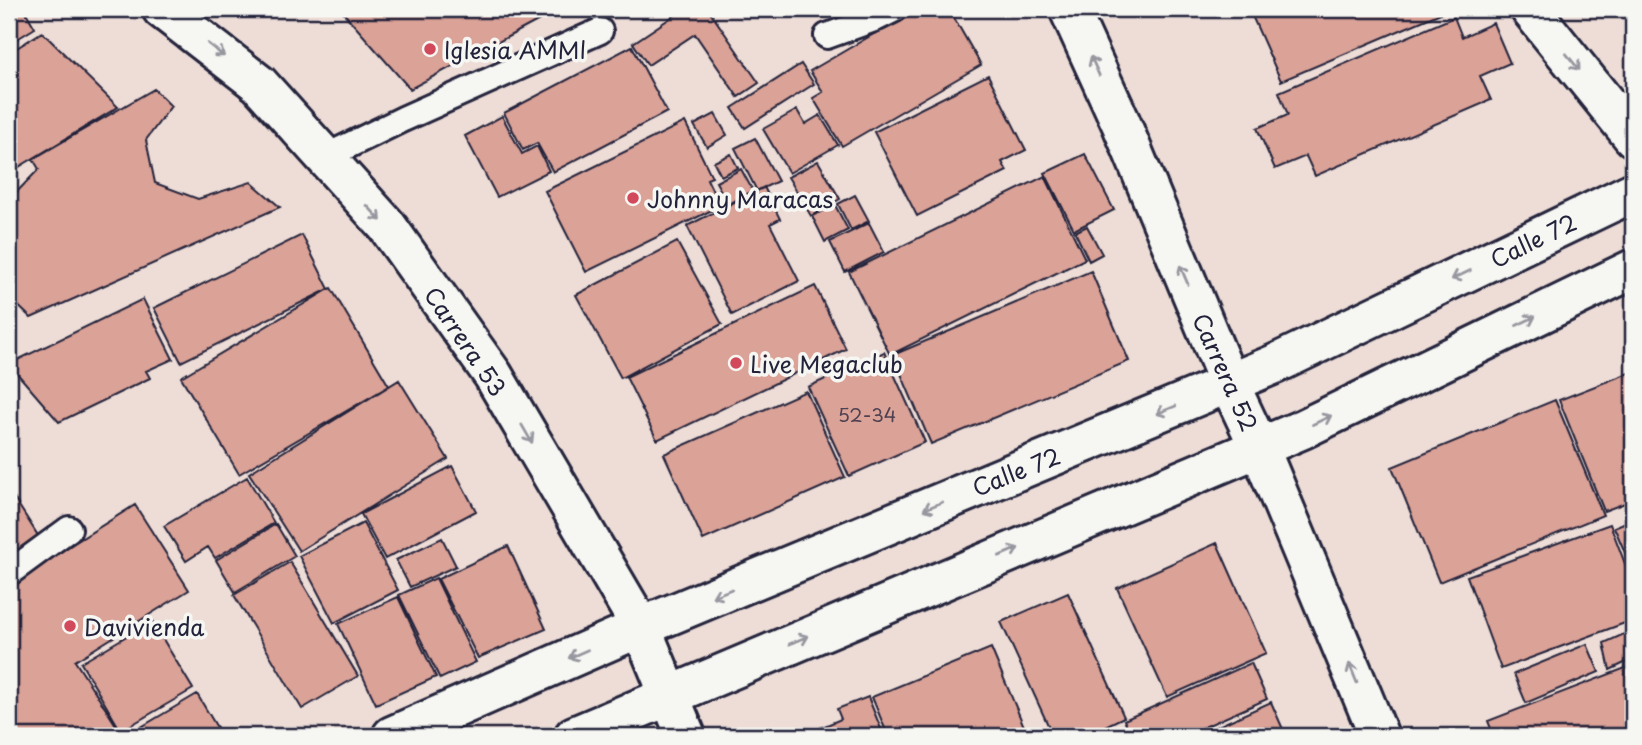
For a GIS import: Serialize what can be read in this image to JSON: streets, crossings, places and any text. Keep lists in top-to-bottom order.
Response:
{
  "streets": {
    "main road": ["Calle 72", "Carrera 53", "Carrera 52"]
  },
  "crossings": [
    ["Calle 72", "Carrera 53"],
    ["Calle 72", "Carrera 52"]
  ],
  "one_way": ["Carrera 53", "Carrera 52"],
  "places": [
    "Iglesia AMMI",
    "Johnny Maracas",
    "Live Megaclub",
    "Davivienda"
  ],
  "house_numbers": ["52-34"]
}
